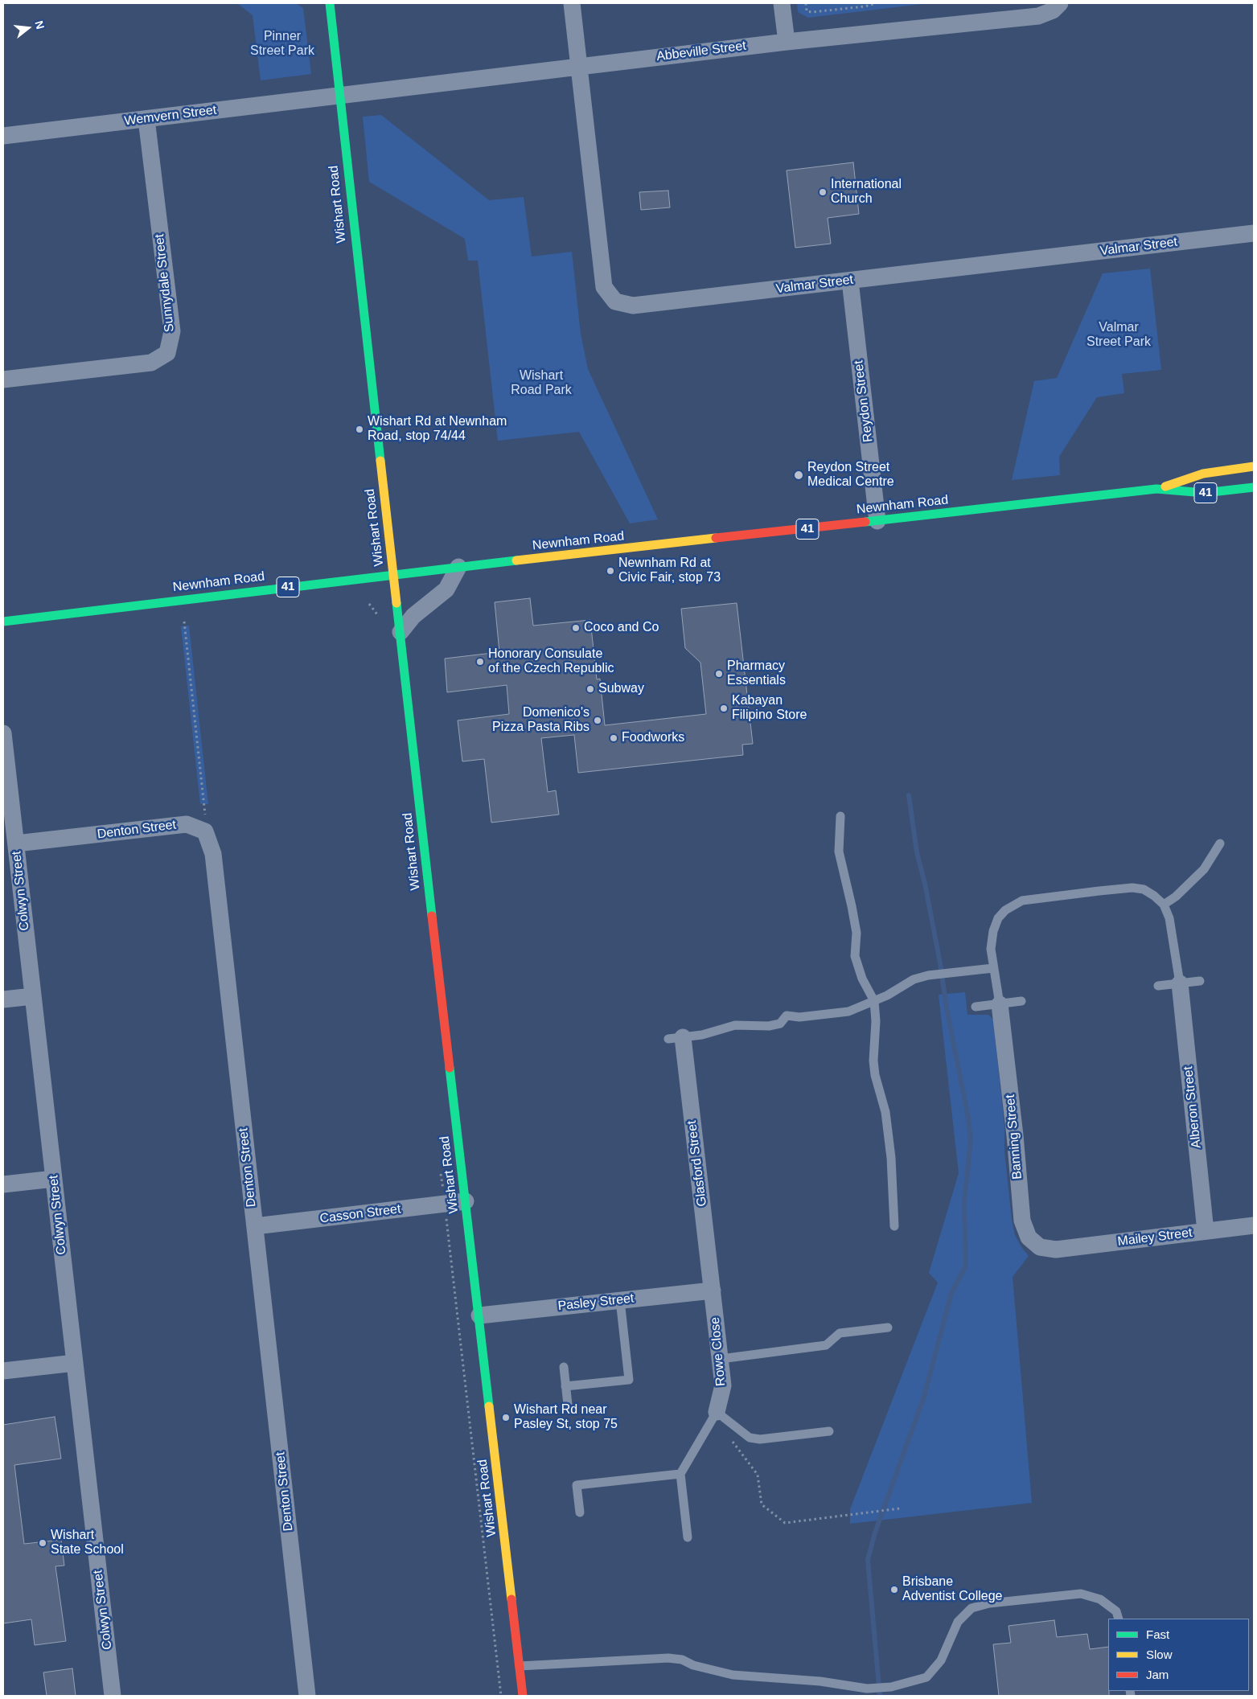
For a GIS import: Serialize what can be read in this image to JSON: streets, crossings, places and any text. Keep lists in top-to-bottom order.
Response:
{
  "streets": {
    "street": [
      "Abbeville Street",
      "Wemvern Street",
      "Wishart Road",
      "Valmar Street",
      "Sunnydale Street",
      "Reydon Street",
      "41",
      "Newnham Road",
      "Denton Street",
      "Colwyn Street",
      "Alberon Street",
      "Banning Street",
      "Glasford Street",
      "Casson Street",
      "Mailey Street",
      "Pasley Street",
      "Rowe Close"
    ]
  },
  "crossings": [
    ["Abbeville Street", "Wemvern Street"],
    ["Abbeville Street", "Wishart Road"],
    ["Abbeville Street", "Valmar Street"],
    ["Wemvern Street", "Wishart Road"],
    ["Wemvern Street", "Sunnydale Street"],
    ["Wishart Road", "Newnham Road"],
    ["Wishart Road", "Casson Street"],
    ["Wishart Road", "Pasley Street"],
    ["Valmar Street", "Reydon Street"],
    ["Reydon Street", "Newnham Road"],
    ["Denton Street", "Colwyn Street"],
    ["Denton Street", "Casson Street"],
    ["Alberon Street", "Mailey Street"],
    ["Banning Street", "Mailey Street"],
    ["Glasford Street", "Pasley Street"],
    ["Glasford Street", "Rowe Close"],
    ["Pasley Street", "Rowe Close"]
  ],
  "parks": ["Pinner Street Park", "Valmar Street Park", "Wishart Road Park"],
  "places": [
    "International Church",
    "Wishart Rd at Newnham Road, stop 74/44",
    "Reydon Street Medical Centre",
    "Newnham Rd at Civic Fair, stop 73",
    "Coco and Co",
    "Honorary Consulate of the Czech Republic",
    "Pharmacy Essentials",
    "Subway",
    "Kabayan Filipino Store",
    "Domenico's Pizza Pasta Ribs",
    "Foodworks",
    "Wishart Rd near Pasley St, stop 75",
    "Wishart State School",
    "Brisbane Adventist College"
  ],
  "legend": ["Fast", "Slow", "Jam"],
  "north": "right"
}
